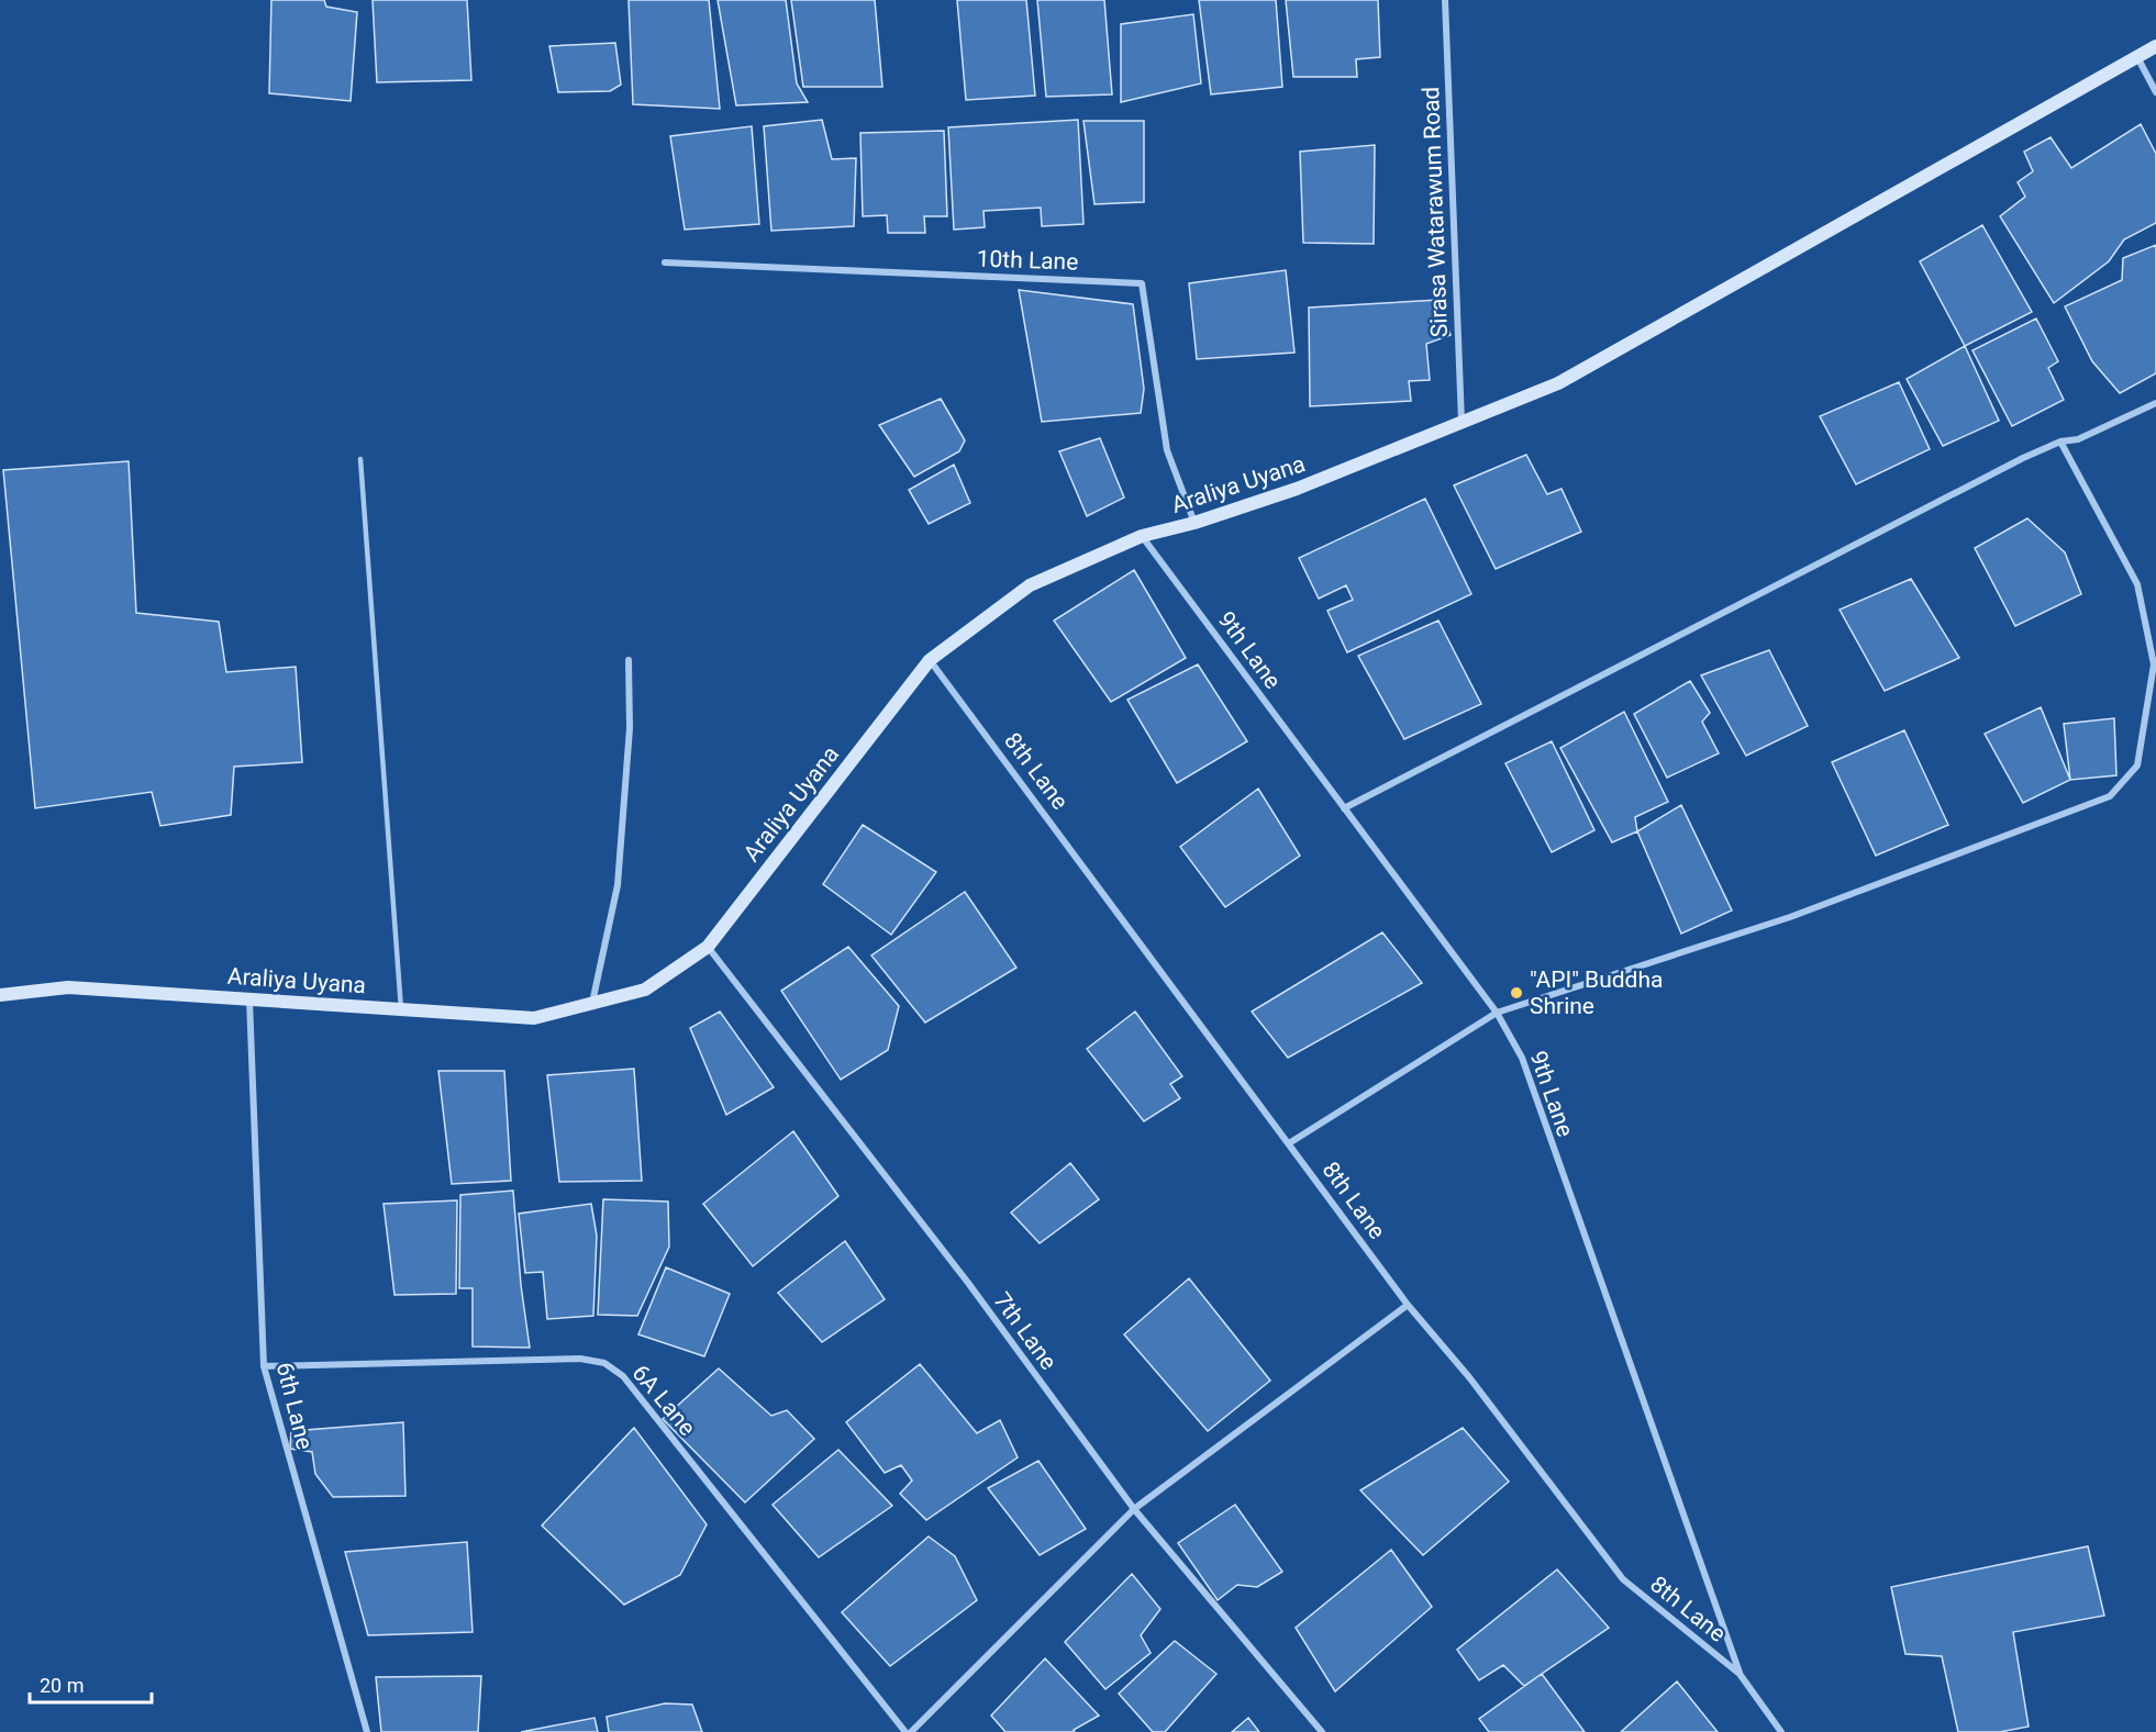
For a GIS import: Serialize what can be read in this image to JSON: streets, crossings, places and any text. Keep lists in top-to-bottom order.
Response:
{
  "streets": {
    "street": [
      "Sirasa Watarawum Road",
      "10th Lane",
      "Araliya Uyana",
      "9th Lane",
      "8th Lane",
      "7th Lane",
      "6A Lane",
      "6th Lane"
    ]
  },
  "crossings": [
    ["Sirasa Watarawum Road", "Araliya Uyana"],
    ["10th Lane", "Araliya Uyana"],
    ["Araliya Uyana", "9th Lane"],
    ["Araliya Uyana", "8th Lane"],
    ["Araliya Uyana", "7th Lane"],
    ["Araliya Uyana", "6th Lane"],
    ["9th Lane", "8th Lane"],
    ["6A Lane", "6th Lane"]
  ],
  "places": ["\"API\" Buddha Shrine"],
  "scale_bar": "20 m"
}
